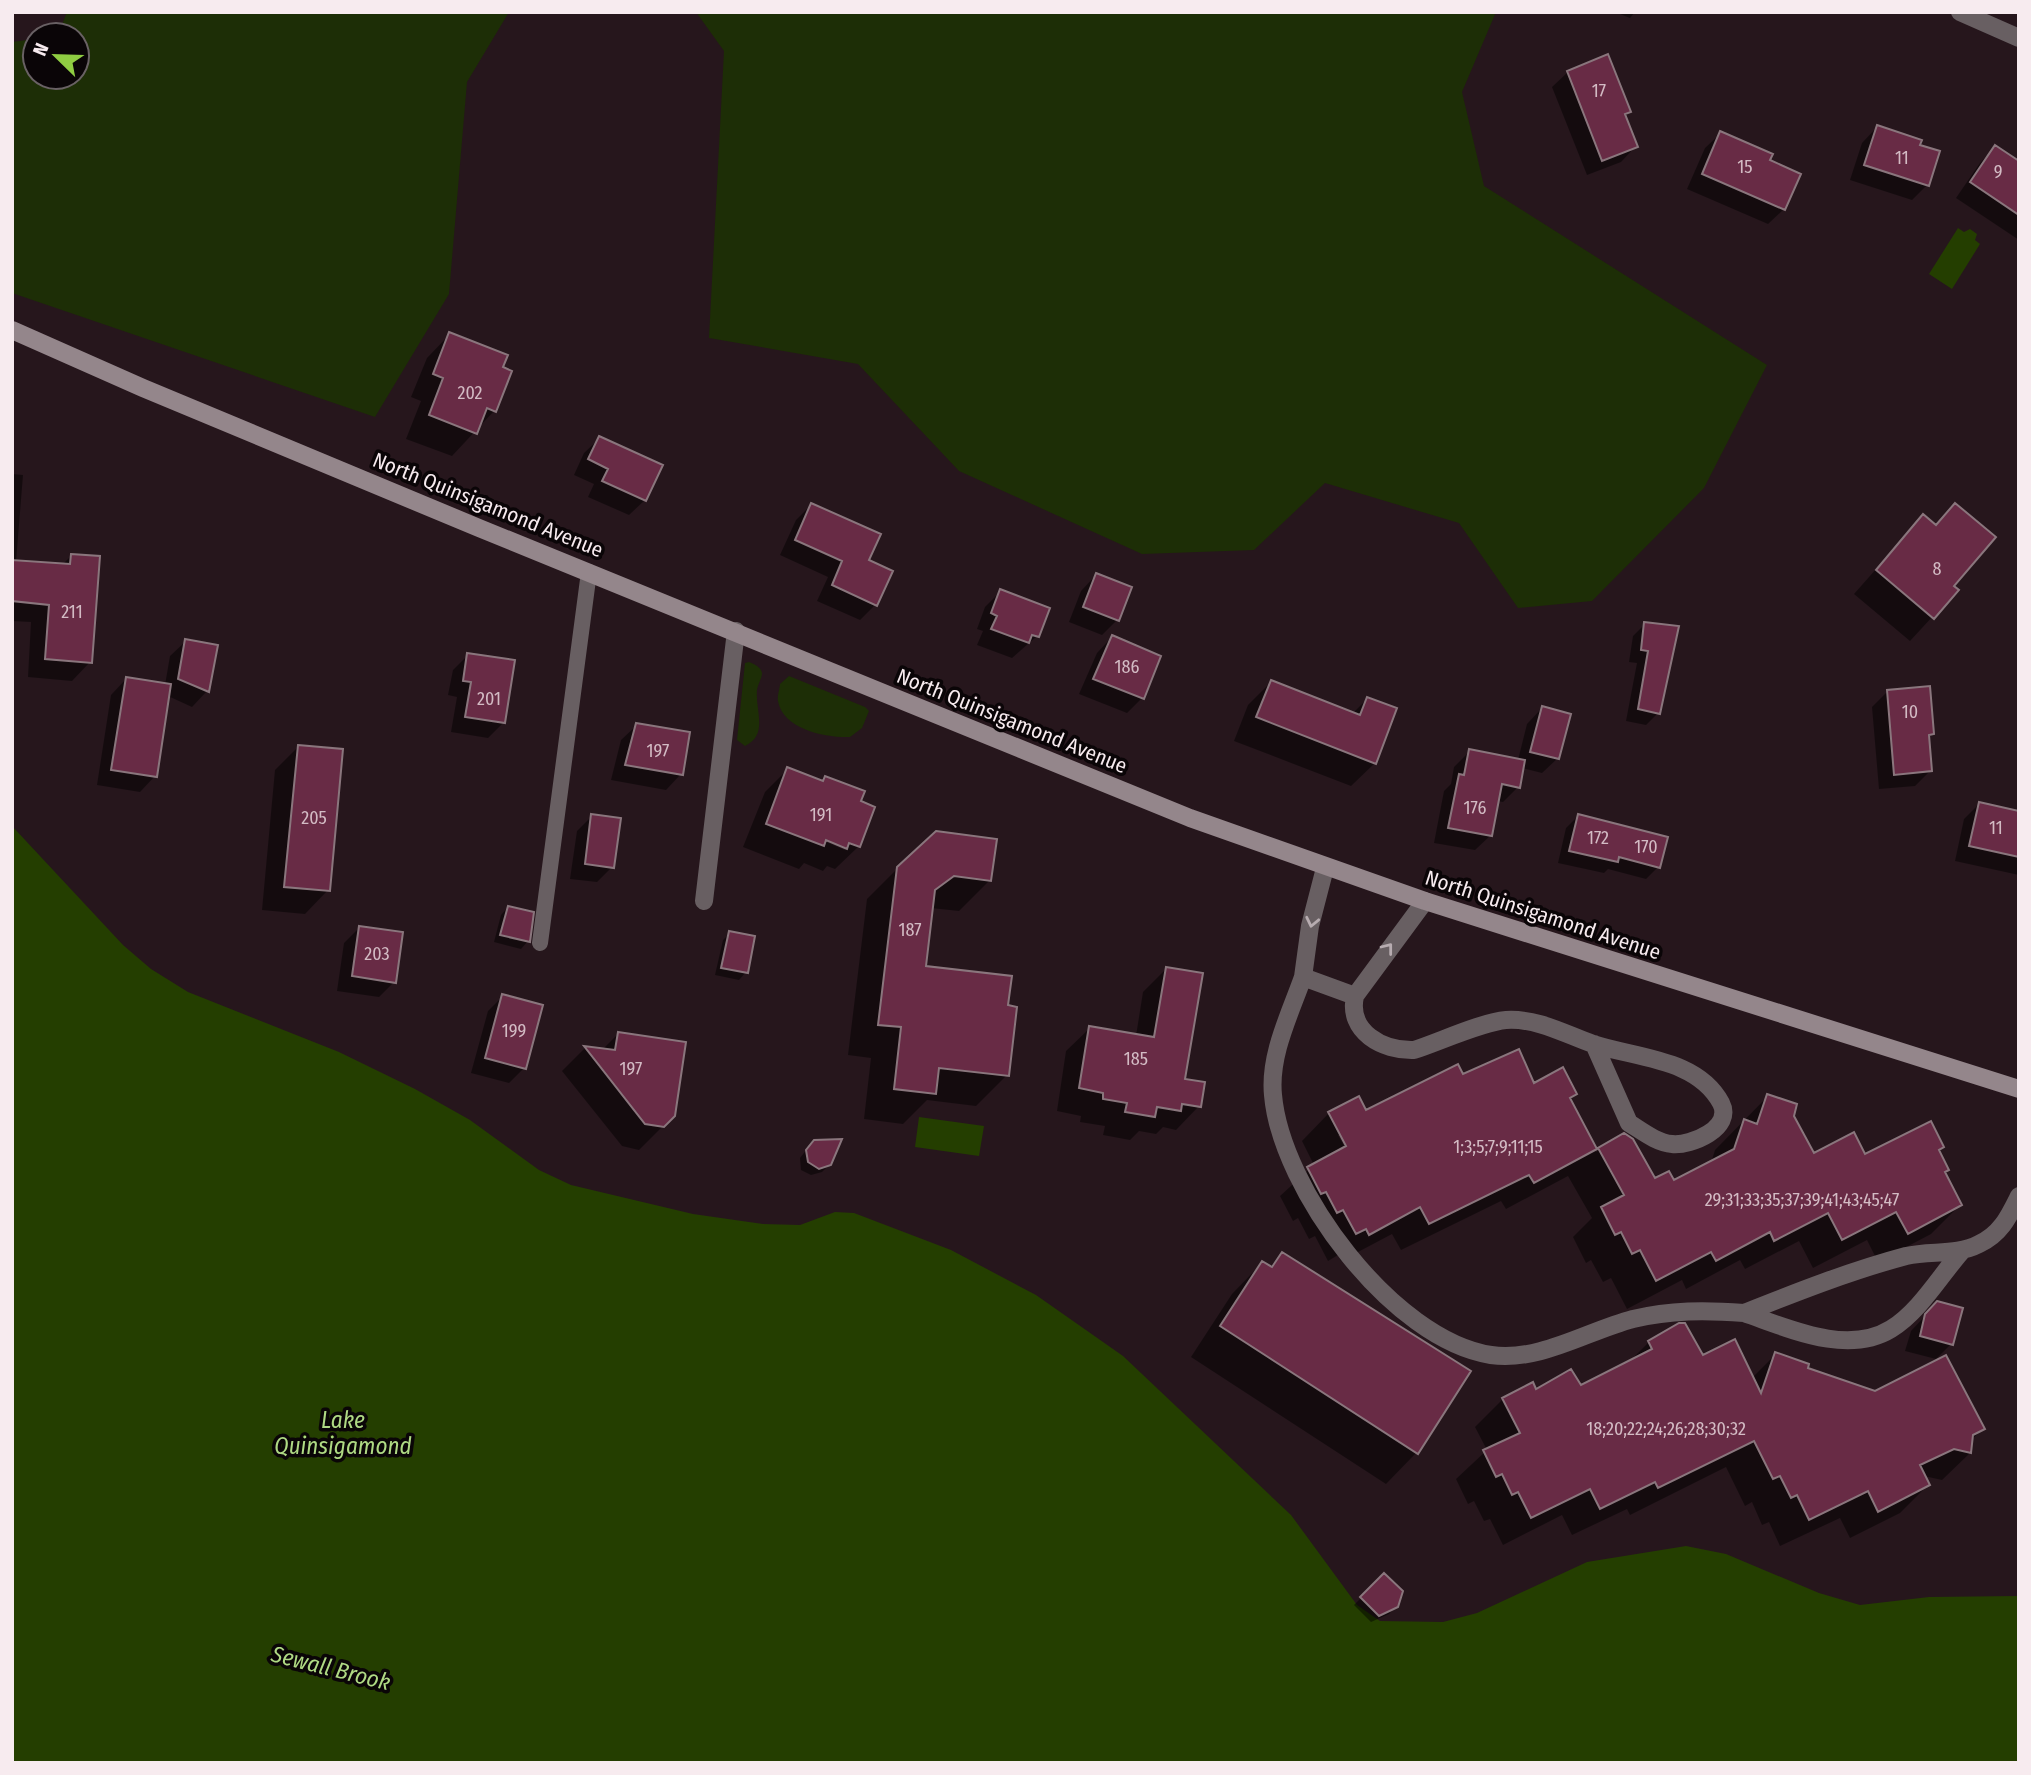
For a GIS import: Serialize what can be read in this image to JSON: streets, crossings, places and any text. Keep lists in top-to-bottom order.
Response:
{
  "streets": {
    "main road": ["North Quinsigamond Avenue"]
  },
  "water": ["Lake Quinsigamond", "Sewall Brook"],
  "house_numbers": [
    "17",
    "11",
    "15",
    "9",
    "202",
    "8",
    "211",
    "186",
    "201",
    "10",
    "197",
    "176",
    "191",
    "205",
    "11",
    "172",
    "170",
    "187",
    "203",
    "199",
    "185",
    "197",
    "1;3;5;7;9;11;15",
    "29;31;33;35;37;39;41;43;45;47",
    "18;20;22;24;26;28;30;32"
  ],
  "north": "top left"
}
